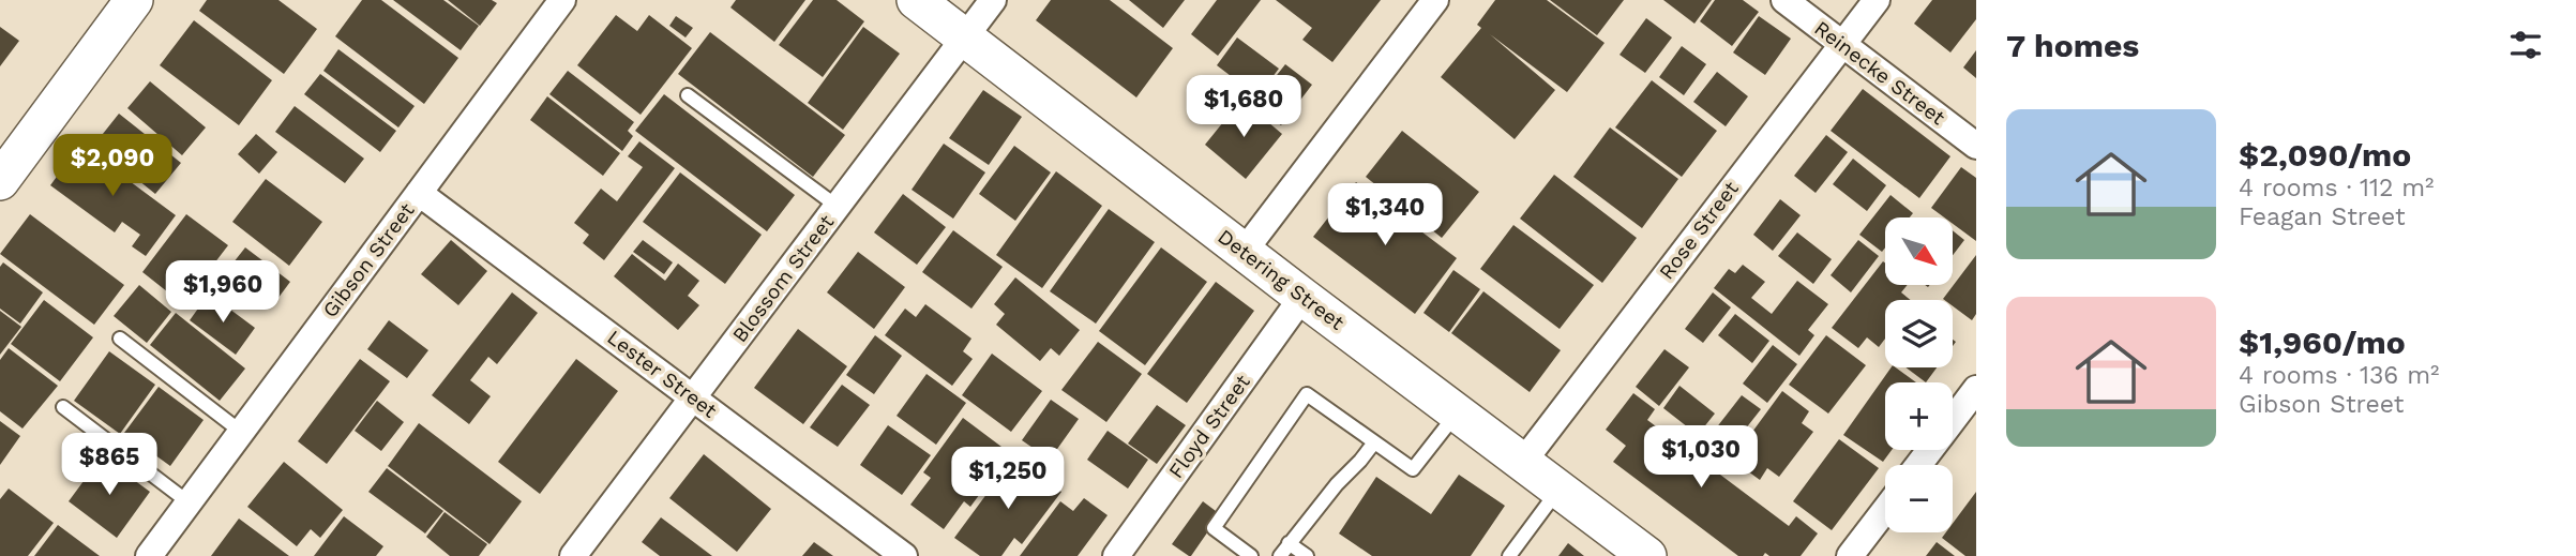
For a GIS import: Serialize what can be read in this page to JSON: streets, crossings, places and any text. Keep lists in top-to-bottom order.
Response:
{
  "streets": {
    "street": [
      "Reinecke Street",
      "Rose Street",
      "Gibson Street",
      "Blossom Street",
      "Detering Street",
      "Lester Street",
      "Floyd Street"
    ]
  },
  "crossings": [
    ["Reinecke Street", "Rose Street"],
    ["Rose Street", "Detering Street"],
    ["Gibson Street", "Lester Street"],
    ["Blossom Street", "Detering Street"],
    ["Blossom Street", "Lester Street"],
    ["Detering Street", "Floyd Street"]
  ],
  "north": "bottom right",
  "page": {
    "heading": "7 homes",
    "price": [
      "$1,680",
      "$2,090",
      "$1,340",
      "$1,960",
      "$1,030",
      "$865",
      "$1,250"
    ],
    "list": [
      {
        "name": "$2,090/mo",
        "note": "4 rooms · 112 m² · Feagan Street"
      },
      {
        "name": "$1,960/mo",
        "note": "4 rooms · 136 m² · Gibson Street"
      }
    ],
    "map_buttons": ["+", "−"]
  }
}
